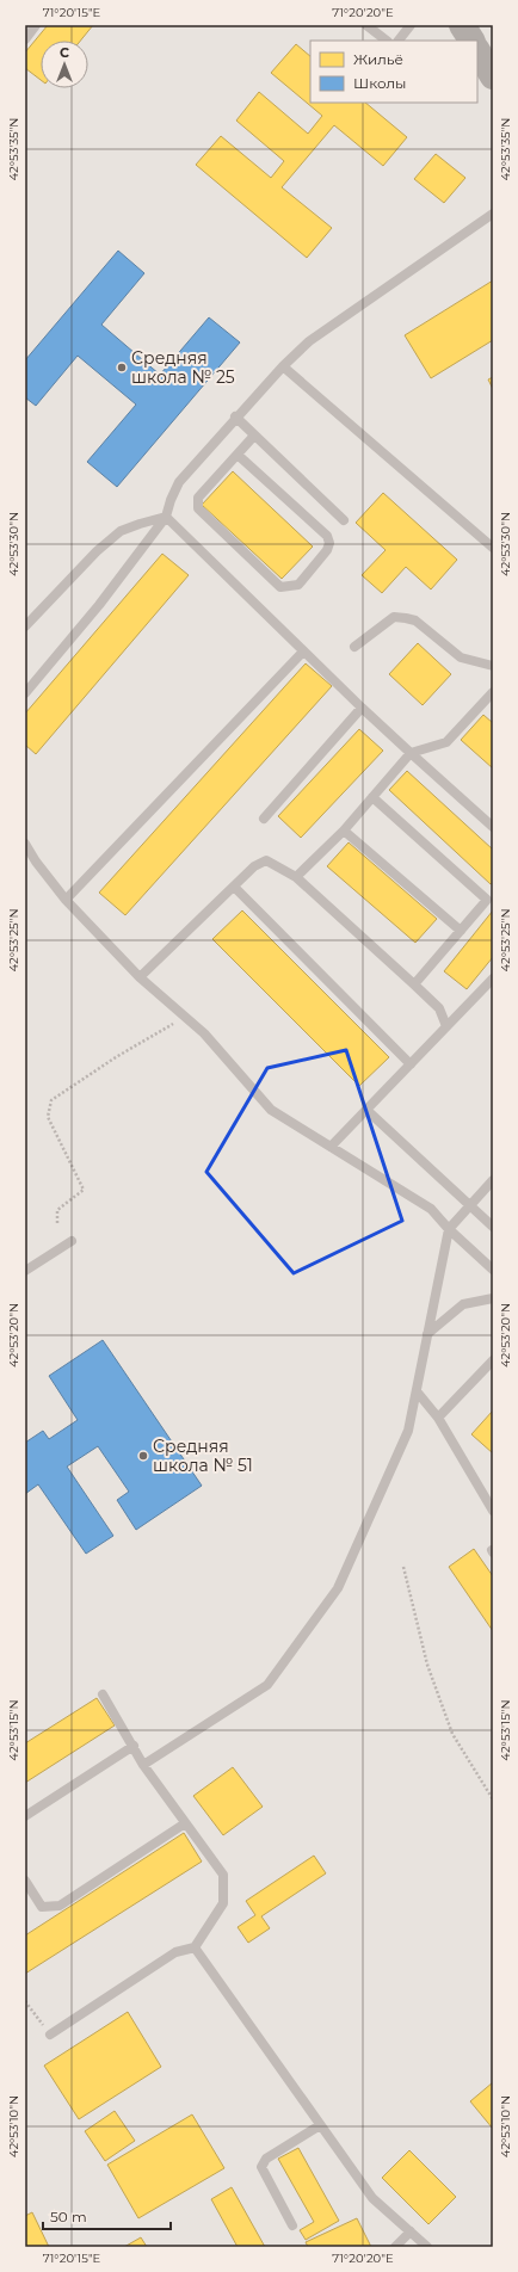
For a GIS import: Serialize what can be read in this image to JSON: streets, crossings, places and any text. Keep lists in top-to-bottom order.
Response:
{
  "places": ["Средняя школа № 25", "Средняя школа № 51"],
  "legend": ["Жильё", "Школы"],
  "scale_bar": "50 m",
  "north": "top",
  "coordinates": [
    "71°20'15\"E",
    "71°20'20\"E",
    "42°53'35\"N",
    "42°53'30\"N",
    "42°53'25\"N",
    "42°53'20\"N",
    "42°53'15\"N",
    "42°53'10\"N"
  ]
}
